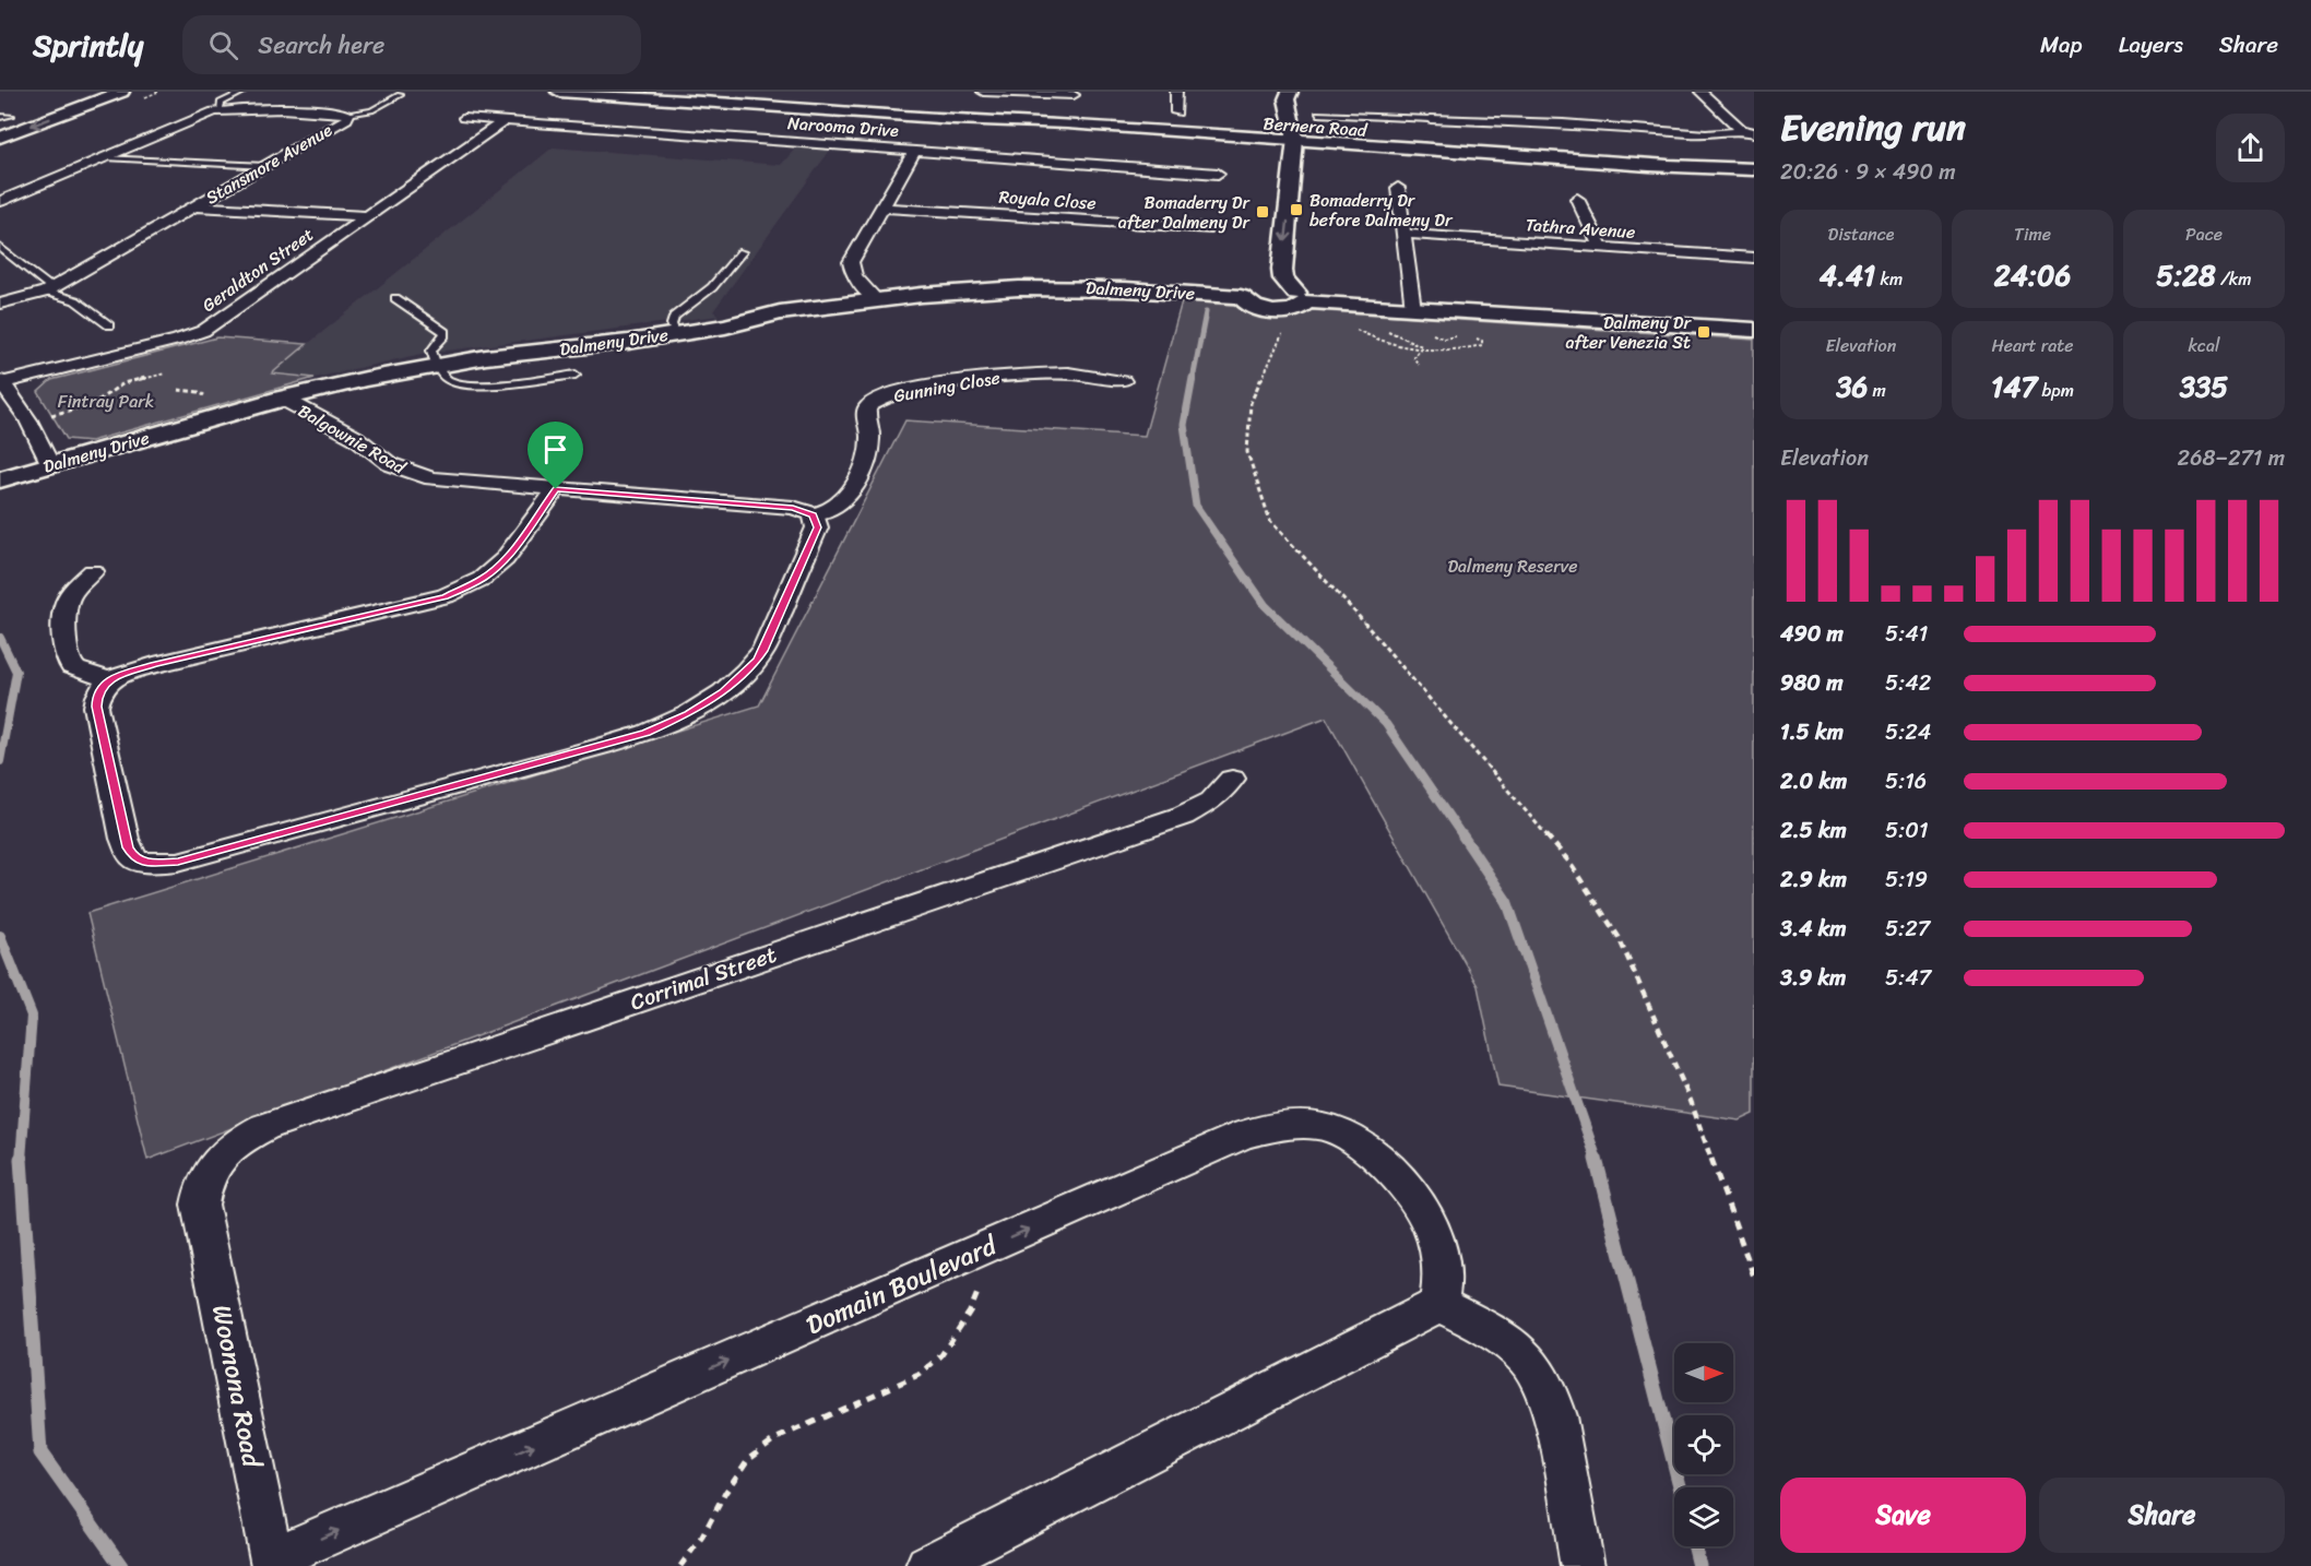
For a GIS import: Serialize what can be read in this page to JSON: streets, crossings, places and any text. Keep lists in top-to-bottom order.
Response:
{
  "streets": {
    "street": [
      "Narooma Drive",
      "Bernera Road",
      "Stansmore Avenue",
      "Royala Close",
      "Tathra Avenue",
      "Geraldton Street",
      "Dalmeny Drive",
      "Gunning Close",
      "Balgownie Road",
      "Corrimal Street",
      "Domain Boulevard",
      "Woonona Road"
    ]
  },
  "crossings": [
    ["Narooma Drive", "Geraldton Street"],
    ["Dalmeny Drive", "Balgownie Road"],
    ["Gunning Close", "Balgownie Road"],
    ["Corrimal Street", "Woonona Road"],
    ["Domain Boulevard", "Woonona Road"]
  ],
  "one_way": ["Domain Boulevard"],
  "parks": ["Fintray Park", "Dalmeny Reserve"],
  "places": {
    "transit": ["Bomaderry Dr before Dalmeny Dr", "Bomaderry Dr after Dalmeny Dr", "Dalmeny Dr after Venezia St"]
  },
  "north": "right",
  "page": {
    "header": "Sprintly",
    "search": "Search here",
    "nav": ["Map", "Layers", "Share"],
    "heading": ["Evening run", "20:26 · 9 × 490 m"],
    "stats": [
      ["Distance", "4.41 km"],
      ["Time", "24:06"],
      ["Pace", "5:28 /km"],
      ["Elevation", "36 m"],
      ["Heart rate", "147 bpm"],
      ["kcal", "335"]
    ],
    "chart": ["Elevation", "268–271 m"],
    "list": [
      {
        "name": "490 m",
        "note": "5:41"
      },
      {
        "name": "980 m",
        "note": "5:42"
      },
      {
        "name": "1.5 km",
        "note": "5:24"
      },
      {
        "name": "2.0 km",
        "note": "5:16"
      },
      {
        "name": "2.5 km",
        "note": "5:01"
      },
      {
        "name": "2.9 km",
        "note": "5:19"
      },
      {
        "name": "3.4 km",
        "note": "5:27"
      },
      {
        "name": "3.9 km",
        "note": "5:47"
      }
    ],
    "buttons": ["Save", "Share"]
  }
}
